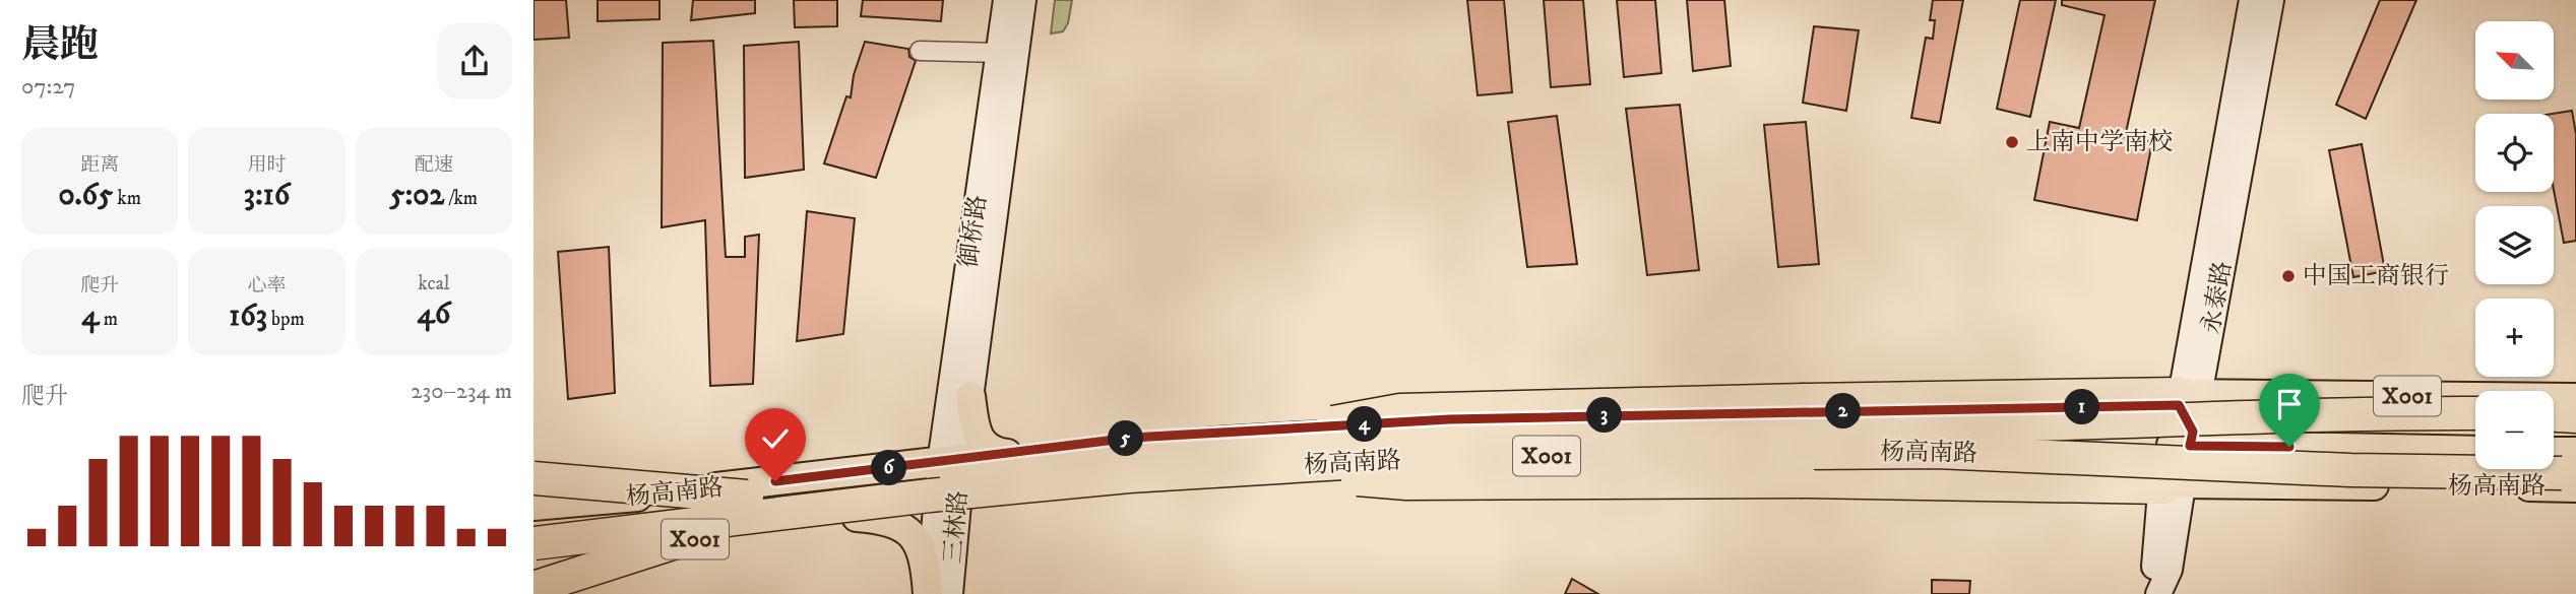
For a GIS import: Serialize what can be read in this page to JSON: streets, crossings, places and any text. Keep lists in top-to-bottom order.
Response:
{
  "streets": {
    "highway": ["X001", "杨高南路"],
    "main road": ["御桥路", "永泰路", "三林路"]
  },
  "crossings": [
    ["御桥路", "杨高南路"],
    ["御桥路", "三林路"],
    ["永泰路", "杨高南路"],
    ["X001", "杨高南路"],
    ["杨高南路", "三林路"]
  ],
  "places": ["上南中学南校", "中国工商银行"],
  "north": "top left",
  "page": {
    "heading": ["晨跑", "07:27"],
    "map_buttons": ["+", "−"],
    "stats": [
      ["距离", "0.65 km"],
      ["用时", "3:16"],
      ["配速", "5:02 /km"],
      ["爬升", "4 m"],
      ["心率", "163 bpm"],
      ["kcal", "46"]
    ],
    "chart": ["爬升", "230–234 m"],
    "pins": [
      "1",
      "2",
      "3",
      "4",
      "5",
      "6"
    ]
  }
}
